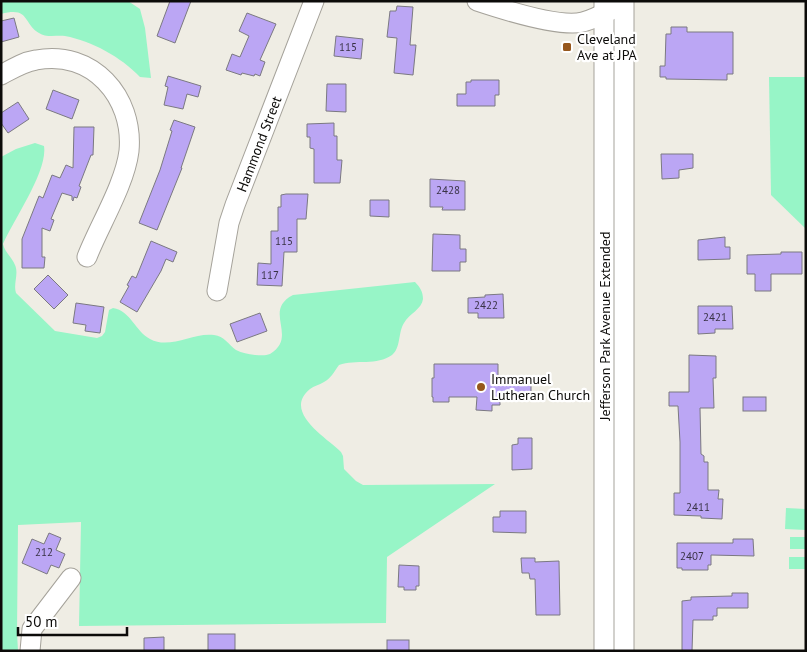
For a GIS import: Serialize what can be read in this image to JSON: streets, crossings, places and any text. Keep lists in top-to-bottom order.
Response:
{
  "streets": {
    "street": ["Hammond Street", "Jefferson Park Avenue Extended"]
  },
  "places": {
    "transit": ["Cleveland Ave at JPA"],
    "other": ["Immanuel Lutheran Church"]
  },
  "house_numbers": [
    "115",
    "2428",
    "115",
    "117",
    "2422",
    "2421",
    "2411",
    "212",
    "2407"
  ],
  "scale_bar": "50 m"
}
